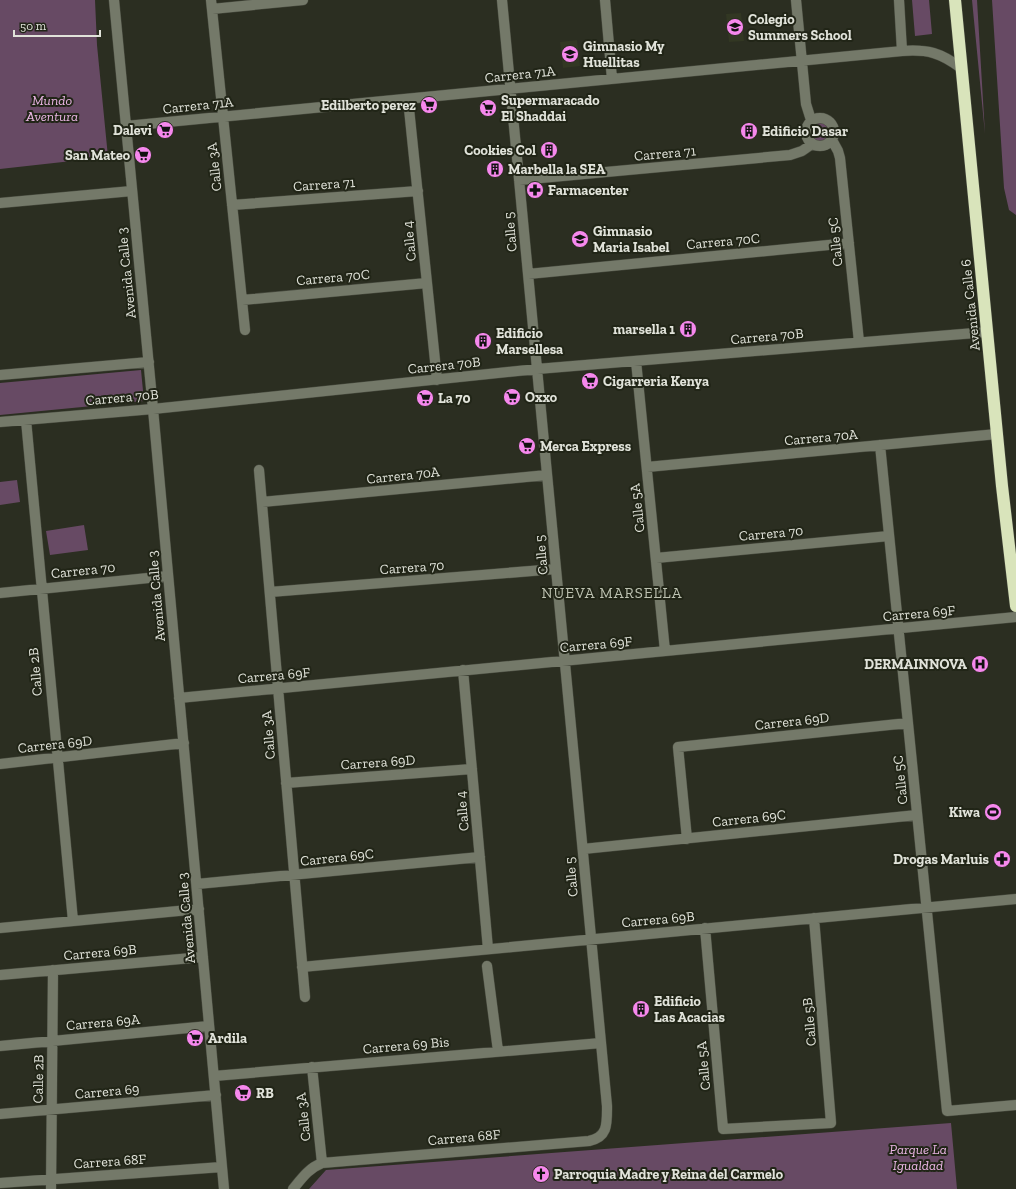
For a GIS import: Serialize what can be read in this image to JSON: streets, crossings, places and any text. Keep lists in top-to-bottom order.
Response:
{
  "streets": {
    "highway": ["Avenida Calle 6"],
    "street": [
      "Carrera 71A",
      "Carrera 71",
      "Calle 3A",
      "Calle 5",
      "Calle 4",
      "Carrera 70C",
      "Calle 5C",
      "Avenida Calle 3",
      "Carrera 70B",
      "Carrera 70A",
      "Calle 5A",
      "Carrera 70",
      "Carrera 69F",
      "Calle 2B",
      "Carrera 69D",
      "Carrera 69C",
      "Carrera 69B",
      "Carrera 69A",
      "Calle 5B",
      "Carrera 69 Bis",
      "Carrera 69",
      "Carrera 68F"
    ]
  },
  "crossings": [
    ["Carrera 71A", "Calle 3A"],
    ["Carrera 71A", "Calle 5"],
    ["Carrera 71A", "Calle 4"],
    ["Carrera 71A", "Avenida Calle 3"],
    ["Carrera 71A", "Avenida Calle 6"],
    ["Carrera 71", "Calle 3A"],
    ["Carrera 71", "Calle 5"],
    ["Carrera 71", "Calle 4"],
    ["Carrera 71", "Calle 5C"],
    ["Calle 3A", "Carrera 70C"],
    ["Calle 3A", "Carrera 70A"],
    ["Calle 3A", "Carrera 70"],
    ["Calle 3A", "Carrera 69F"],
    ["Calle 3A", "Carrera 69D"],
    ["Calle 3A", "Carrera 69C"],
    ["Calle 3A", "Carrera 69B"],
    ["Calle 3A", "Carrera 69 Bis"],
    ["Calle 3A", "Carrera 68F"],
    ["Calle 5", "Carrera 70C"],
    ["Calle 5", "Carrera 70B"],
    ["Calle 5", "Carrera 70A"],
    ["Calle 5", "Carrera 70"],
    ["Calle 5", "Carrera 69F"],
    ["Calle 5", "Carrera 69C"],
    ["Calle 5", "Carrera 69B"],
    ["Calle 5", "Carrera 69 Bis"],
    ["Calle 5", "Carrera 68F"],
    ["Calle 4", "Carrera 70C"],
    ["Calle 4", "Carrera 70B"],
    ["Calle 4", "Carrera 69F"],
    ["Calle 4", "Carrera 69D"],
    ["Calle 4", "Carrera 69C"],
    ["Calle 4", "Carrera 69B"],
    ["Carrera 70C", "Calle 5C"],
    ["Calle 5C", "Carrera 70B"],
    ["Calle 5C", "Carrera 70A"],
    ["Calle 5C", "Carrera 70"],
    ["Calle 5C", "Carrera 69F"],
    ["Calle 5C", "Carrera 69D"],
    ["Calle 5C", "Carrera 69C"],
    ["Calle 5C", "Carrera 69B"],
    ["Avenida Calle 3", "Carrera 70B"],
    ["Avenida Calle 3", "Carrera 70"],
    ["Avenida Calle 3", "Carrera 69F"],
    ["Avenida Calle 3", "Carrera 69D"],
    ["Avenida Calle 3", "Carrera 69C"],
    ["Avenida Calle 3", "Carrera 69B"],
    ["Avenida Calle 3", "Carrera 69A"],
    ["Avenida Calle 3", "Carrera 69 Bis"],
    ["Avenida Calle 3", "Carrera 69"],
    ["Avenida Calle 3", "Carrera 68F"],
    ["Avenida Calle 6", "Carrera 70B"],
    ["Avenida Calle 6", "Carrera 70A"],
    ["Carrera 70B", "Calle 5A"],
    ["Carrera 70B", "Calle 2B"],
    ["Carrera 70A", "Calle 5A"],
    ["Calle 5A", "Carrera 70"],
    ["Calle 5A", "Carrera 69F"],
    ["Calle 5A", "Carrera 69B"],
    ["Calle 5A", "Calle 5B"],
    ["Carrera 70", "Calle 2B"],
    ["Calle 2B", "Carrera 69D"],
    ["Calle 2B", "Carrera 69B"],
    ["Calle 2B", "Carrera 69A"],
    ["Calle 2B", "Carrera 69"],
    ["Calle 2B", "Carrera 68F"],
    ["Carrera 69D", "Carrera 69C"],
    ["Carrera 69B", "Calle 5B"]
  ],
  "districts": ["NUEVA MARSELLA"],
  "parks": ["Mundo Aventura", "Parque La Igualdad"],
  "places": {
    "school or university": ["Colegio Summers School", "Gimnasio My Huellitas", "Gimnasio Maria Isabel"],
    "supermarket": [
      "Edilberto perez",
      "Supermaracado El Shaddai",
      "Dalevi",
      "San Mateo",
      "Cigarreria Kenya",
      "Oxxo",
      "La 70",
      "Merca Express",
      "Ardila",
      "RB"
    ],
    "building": [
      "Edificio Dasar",
      "Cookies Col",
      "Marbella la SEA",
      "marsella 1",
      "Edificio Marsellesa",
      "Edificio Las Acacias"
    ],
    "pharmacy": ["Farmacenter", "Drogas Marluis"],
    "hospital": ["DERMAINNOVA"],
    "sports": ["Kiwa"],
    "church": ["Parroquia Madre y Reina del Carmelo"]
  },
  "scale_bar": "50 m"
}
